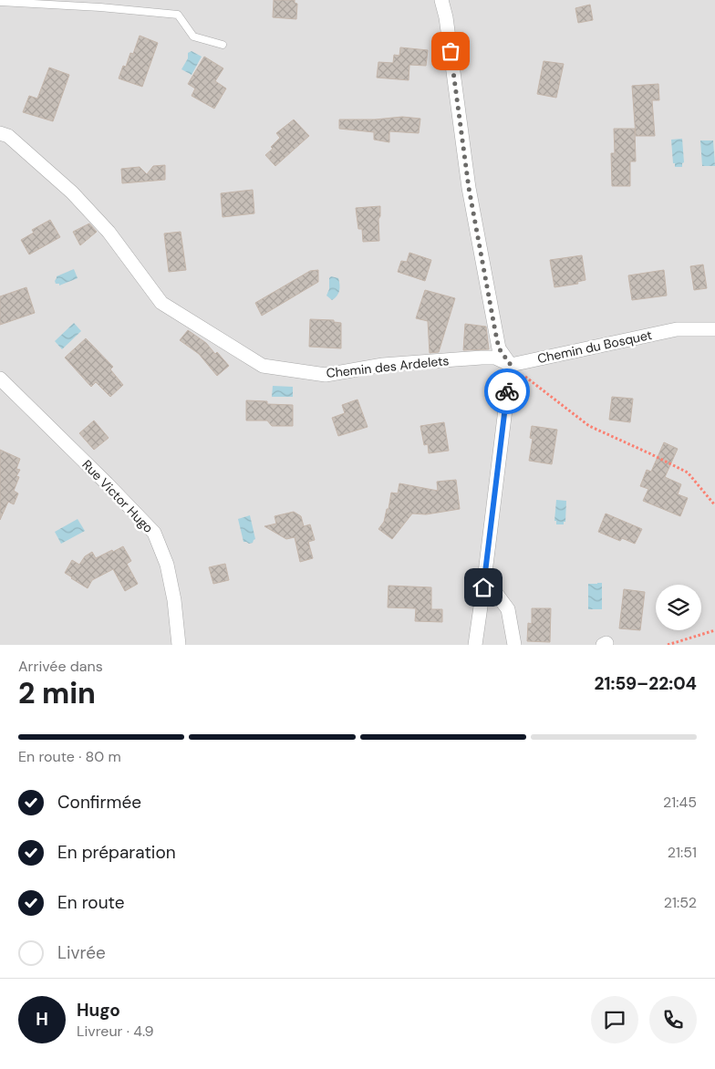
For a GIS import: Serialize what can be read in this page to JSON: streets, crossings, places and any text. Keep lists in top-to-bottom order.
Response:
{
  "streets": {
    "street": ["Chemin du Bosquet", "Chemin des Ardelets", "Rue Victor Hugo"]
  },
  "crossings": [
    ["Chemin du Bosquet", "Chemin des Ardelets"]
  ],
  "page": {
    "heading": ["2 min", "Arrivée dans", "21:59–22:04"],
    "panel": ["Hugo", "Livreur · 4.9"],
    "bar": "En route · 80 m",
    "list": [
      ["Confirmée", "21:45"],
      ["En préparation", "21:51"],
      ["En route", "21:52"],
      "Livrée"
    ],
    "round": "H"
  }
}
